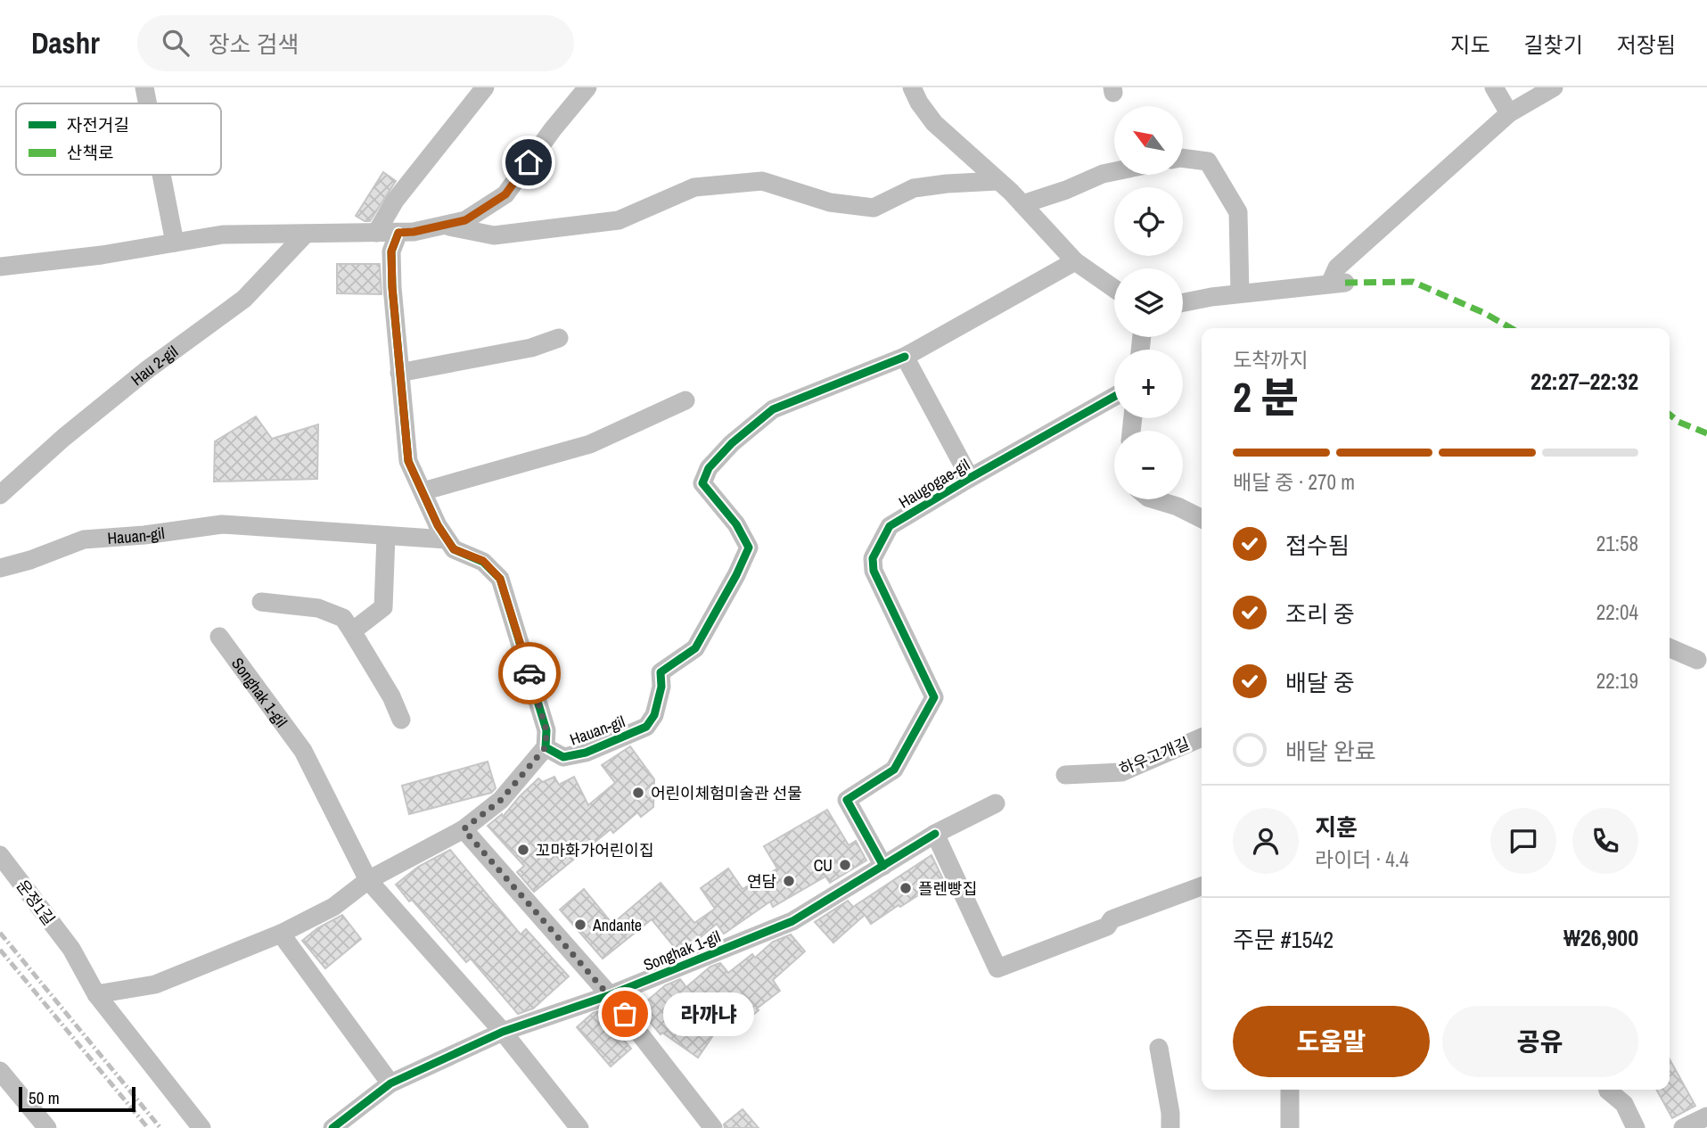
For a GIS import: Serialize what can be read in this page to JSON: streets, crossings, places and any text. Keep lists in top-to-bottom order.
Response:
{
  "streets": {
    "street": [
      "Hau 2-gil",
      "Haugogae-gil",
      "Hauan-gil",
      "Songhak 1-gil",
      "하우고개길",
      "운정1길"
    ]
  },
  "crossings": [
    ["Haugogae-gil", "Hauan-gil"],
    ["Haugogae-gil", "Songhak 1-gil"]
  ],
  "places": [
    "어린이체험미술관 선물",
    "꼬마화가어린이집",
    "CU",
    "연담",
    "플렌빵집",
    "Andante",
    "라까냐"
  ],
  "legend": ["자전거길", "산책로"],
  "scale_bar": "50 m",
  "north": "top left",
  "page": {
    "header": "Dashr",
    "search": "장소 검색",
    "nav": ["지도", "길찾기", "저장됨"],
    "map_buttons": ["+", "−"],
    "heading": ["2 분", "도착까지", "22:27–22:32"],
    "panel": [
      "지훈",
      "라이더 · 4.4",
      "주문 #1542",
      "₩26,900"
    ],
    "bar": "배달 중 · 270 m",
    "list": [
      ["접수됨", "21:58"],
      ["조리 중", "22:04"],
      ["배달 중", "22:19"],
      "배달 완료"
    ],
    "bubble": "라까냐",
    "buttons": ["도움말", "공유"],
    "scale": "50 m"
  }
}
